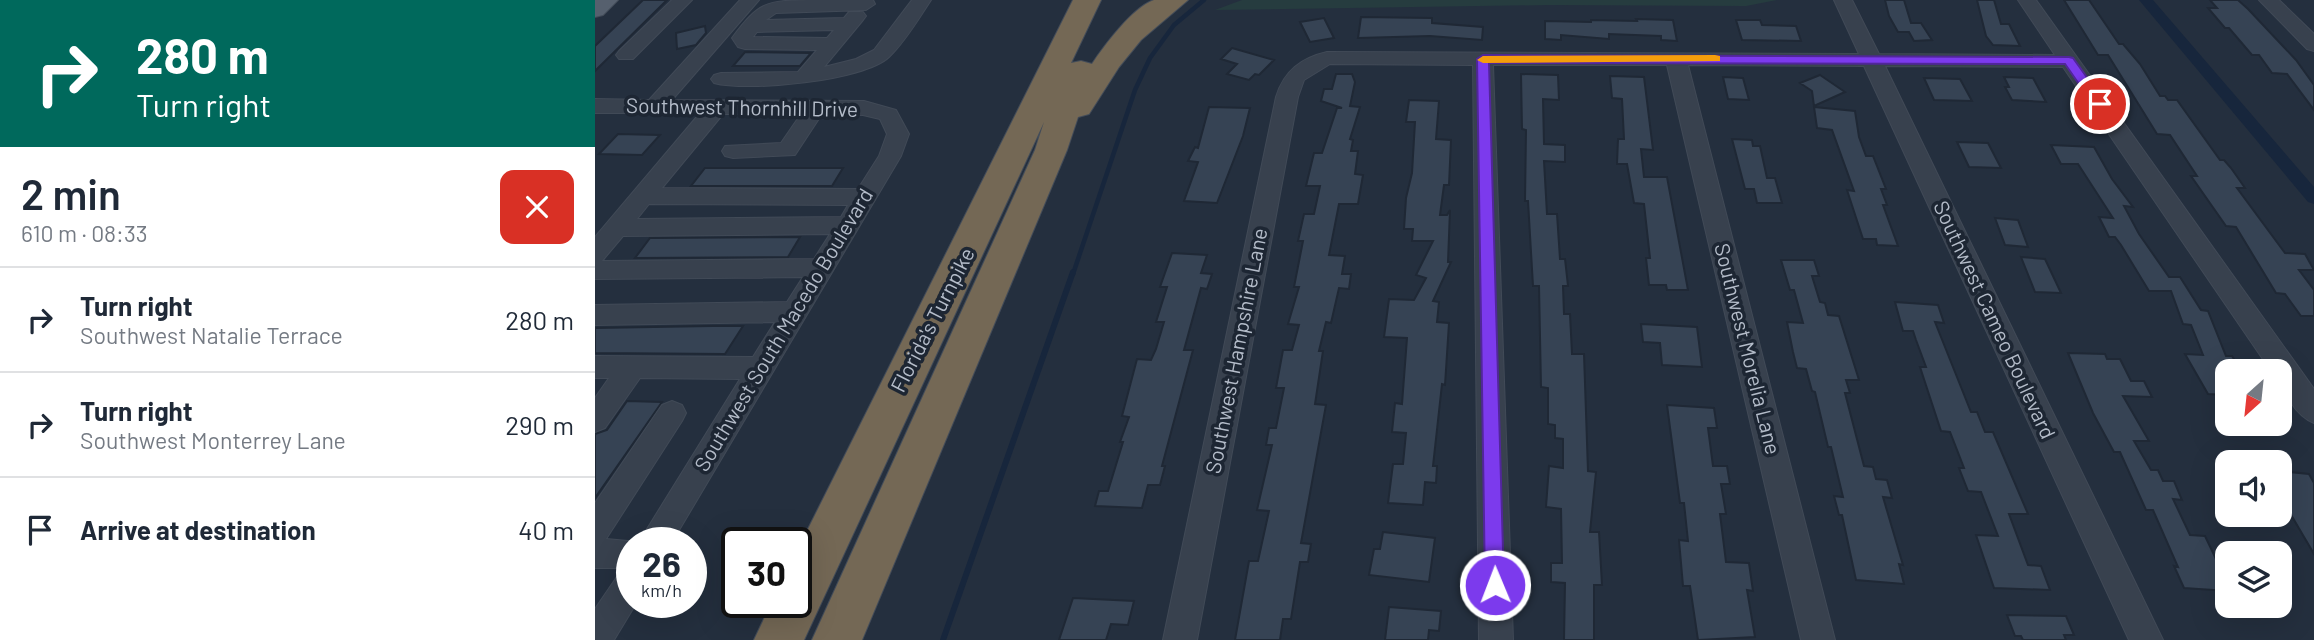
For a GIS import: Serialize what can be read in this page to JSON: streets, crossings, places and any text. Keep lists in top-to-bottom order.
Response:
{
  "streets": {
    "highway": ["Florida's Turnpike"],
    "street": [
      "Southwest Thornhill Drive",
      "Southwest Cameo Boulevard",
      "Southwest South Macedo Boulevard",
      "Southwest Morelia Lane",
      "Southwest Hampshire Lane"
    ]
  },
  "crossings": [
    ["Southwest Thornhill Drive", "Southwest South Macedo Boulevard"]
  ],
  "north": "bottom left",
  "page": {
    "turn": ["280 m", "Turn right"],
    "heading": ["2 min", "610 m · 08:33"],
    "list": [
      {
        "name": "Turn right",
        "note": "Southwest Natalie Terrace",
        "value": "280 m"
      },
      {
        "name": "Turn right",
        "note": "Southwest Monterrey Lane",
        "value": "290 m"
      },
      {
        "name": "Arrive at destination",
        "value": "40 m"
      }
    ],
    "speed": "26 km/h",
    "limit": "30"
  }
}
